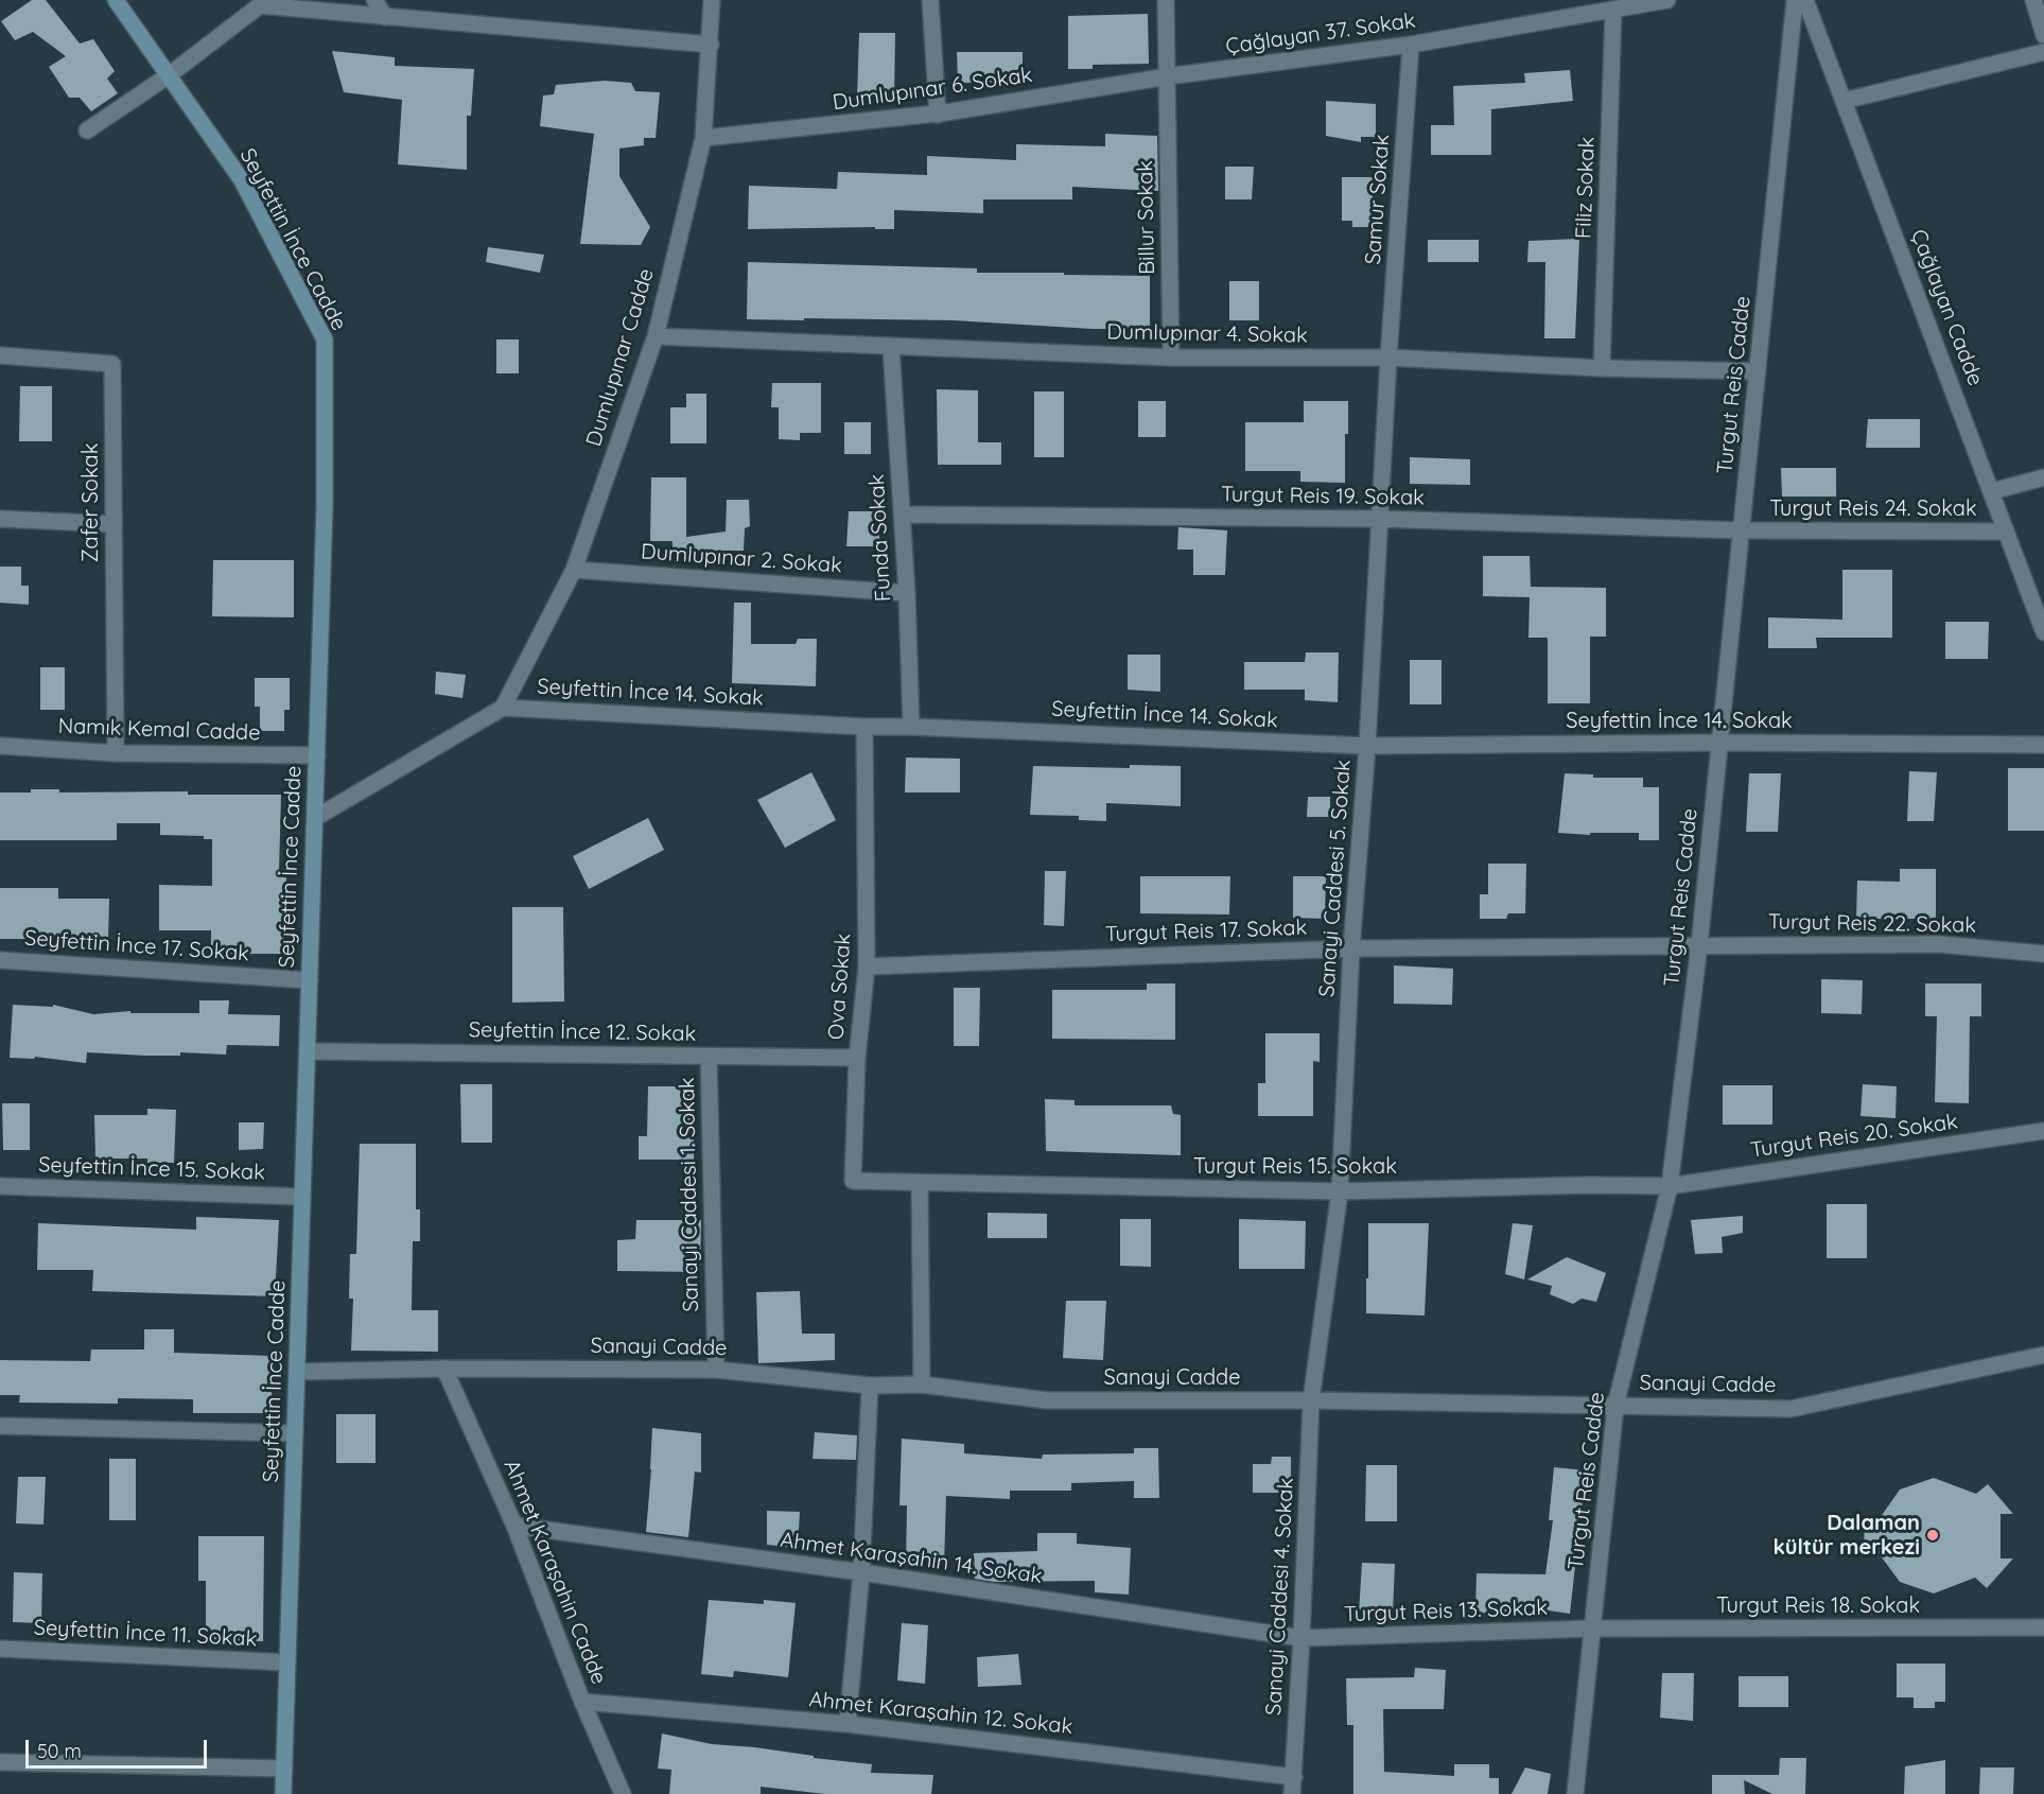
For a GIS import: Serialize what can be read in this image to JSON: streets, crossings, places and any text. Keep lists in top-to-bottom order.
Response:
{
  "streets": {
    "main road": ["Seyfettin İnce Cadde"],
    "street": [
      "Çağlayan 37. Sokak",
      "Dumlupınar 6. Sokak",
      "Filiz Sokak",
      "Samur Sokak",
      "Billur Sokak",
      "Çağlayan Cadde",
      "Dumlupınar 4. Sokak",
      "Dumlupınar Cadde",
      "Turgut Reis Cadde",
      "Turgut Reis 19. Sokak",
      "Zafer Sokak",
      "Turgut Reis 24. Sokak",
      "Funda Sokak",
      "Dumlupınar 2. Sokak",
      "Seyfettin İnce 14. Sokak",
      "Namık Kemal Cadde",
      "Sanayi Caddesi 5. Sokak",
      "Turgut Reis 22. Sokak",
      "Turgut Reis 17. Sokak",
      "Seyfettin İnce 17. Sokak",
      "Ova Sokak",
      "Seyfettin İnce 12. Sokak",
      "Turgut Reis 20. Sokak",
      "Turgut Reis 15. Sokak",
      "Seyfettin İnce 15. Sokak",
      "Sanayi Caddesi 1. Sokak",
      "Sanayi Cadde",
      "Ahmet Karaşahin 14. Sokak",
      "Ahmet Karaşahin Cadde",
      "Sanayi Caddesi 4. Sokak",
      "Turgut Reis 18. Sokak",
      "Turgut Reis 13. Sokak",
      "Seyfettin İnce 11. Sokak",
      "Ahmet Karaşahin 12. Sokak"
    ]
  },
  "crossings": [
    ["Çağlayan 37. Sokak", "Dumlupınar 6. Sokak"],
    ["Çağlayan 37. Sokak", "Filiz Sokak"],
    ["Çağlayan 37. Sokak", "Samur Sokak"],
    ["Çağlayan 37. Sokak", "Billur Sokak"],
    ["Dumlupınar 6. Sokak", "Billur Sokak"],
    ["Dumlupınar 6. Sokak", "Dumlupınar Cadde"],
    ["Filiz Sokak", "Dumlupınar 4. Sokak"],
    ["Samur Sokak", "Dumlupınar 4. Sokak"],
    ["Samur Sokak", "Sanayi Caddesi 5. Sokak"],
    ["Billur Sokak", "Dumlupınar 4. Sokak"],
    ["Seyfettin İnce Cadde", "Namık Kemal Cadde"],
    ["Seyfettin İnce Cadde", "Seyfettin İnce 17. Sokak"],
    ["Seyfettin İnce Cadde", "Seyfettin İnce 12. Sokak"],
    ["Seyfettin İnce Cadde", "Seyfettin İnce 15. Sokak"],
    ["Seyfettin İnce Cadde", "Sanayi Cadde"],
    ["Seyfettin İnce Cadde", "Seyfettin İnce 11. Sokak"],
    ["Çağlayan Cadde", "Turgut Reis 24. Sokak"],
    ["Dumlupınar 4. Sokak", "Dumlupınar Cadde"],
    ["Dumlupınar 4. Sokak", "Turgut Reis Cadde"],
    ["Dumlupınar 4. Sokak", "Funda Sokak"],
    ["Dumlupınar 4. Sokak", "Sanayi Caddesi 5. Sokak"],
    ["Dumlupınar Cadde", "Dumlupınar 2. Sokak"],
    ["Dumlupınar Cadde", "Seyfettin İnce 14. Sokak"],
    ["Turgut Reis Cadde", "Turgut Reis 19. Sokak"],
    ["Turgut Reis Cadde", "Turgut Reis 24. Sokak"],
    ["Turgut Reis Cadde", "Seyfettin İnce 14. Sokak"],
    ["Turgut Reis Cadde", "Turgut Reis 22. Sokak"],
    ["Turgut Reis Cadde", "Turgut Reis 17. Sokak"],
    ["Turgut Reis Cadde", "Turgut Reis 20. Sokak"],
    ["Turgut Reis Cadde", "Turgut Reis 15. Sokak"],
    ["Turgut Reis Cadde", "Sanayi Cadde"],
    ["Turgut Reis Cadde", "Turgut Reis 18. Sokak"],
    ["Turgut Reis Cadde", "Turgut Reis 13. Sokak"],
    ["Turgut Reis 19. Sokak", "Turgut Reis 24. Sokak"],
    ["Turgut Reis 19. Sokak", "Funda Sokak"],
    ["Turgut Reis 19. Sokak", "Sanayi Caddesi 5. Sokak"],
    ["Zafer Sokak", "Namık Kemal Cadde"],
    ["Funda Sokak", "Dumlupınar 2. Sokak"],
    ["Funda Sokak", "Seyfettin İnce 14. Sokak"],
    ["Seyfettin İnce 14. Sokak", "Sanayi Caddesi 5. Sokak"],
    ["Seyfettin İnce 14. Sokak", "Ova Sokak"],
    ["Sanayi Caddesi 5. Sokak", "Turgut Reis 17. Sokak"],
    ["Sanayi Caddesi 5. Sokak", "Turgut Reis 15. Sokak"],
    ["Sanayi Caddesi 5. Sokak", "Sanayi Cadde"],
    ["Sanayi Caddesi 5. Sokak", "Sanayi Caddesi 4. Sokak"],
    ["Turgut Reis 22. Sokak", "Turgut Reis 17. Sokak"],
    ["Turgut Reis 17. Sokak", "Ova Sokak"],
    ["Ova Sokak", "Seyfettin İnce 12. Sokak"],
    ["Ova Sokak", "Turgut Reis 15. Sokak"],
    ["Seyfettin İnce 12. Sokak", "Sanayi Caddesi 1. Sokak"],
    ["Turgut Reis 20. Sokak", "Turgut Reis 15. Sokak"],
    ["Sanayi Caddesi 1. Sokak", "Sanayi Cadde"],
    ["Sanayi Cadde", "Ahmet Karaşahin Cadde"],
    ["Sanayi Cadde", "Sanayi Caddesi 4. Sokak"],
    ["Ahmet Karaşahin 14. Sokak", "Ahmet Karaşahin Cadde"],
    ["Ahmet Karaşahin 14. Sokak", "Sanayi Caddesi 4. Sokak"],
    ["Ahmet Karaşahin 14. Sokak", "Turgut Reis 13. Sokak"],
    ["Ahmet Karaşahin Cadde", "Ahmet Karaşahin 12. Sokak"],
    ["Sanayi Caddesi 4. Sokak", "Turgut Reis 13. Sokak"],
    ["Sanayi Caddesi 4. Sokak", "Ahmet Karaşahin 12. Sokak"],
    ["Turgut Reis 18. Sokak", "Turgut Reis 13. Sokak"]
  ],
  "places": ["Dalaman kültür merkezi"],
  "scale_bar": "50 m"
}
